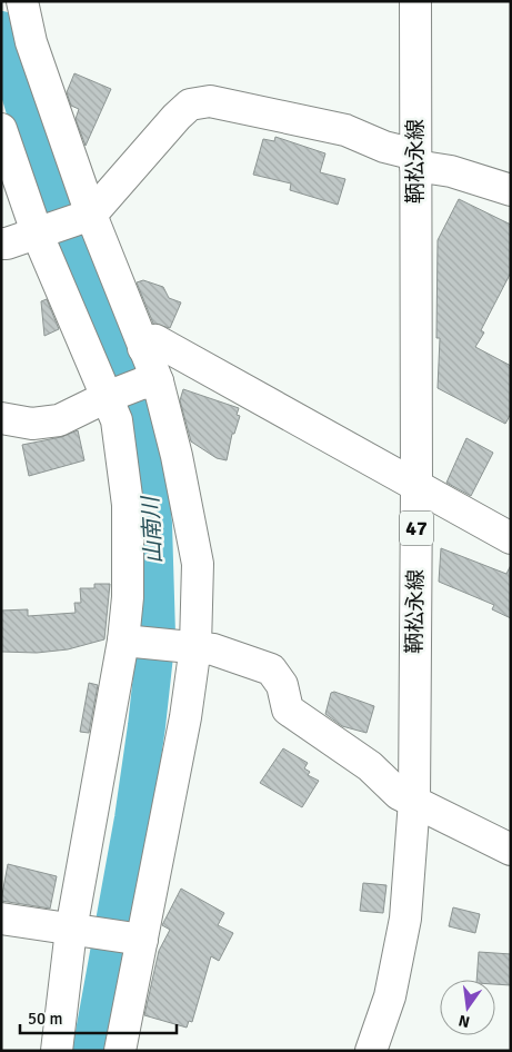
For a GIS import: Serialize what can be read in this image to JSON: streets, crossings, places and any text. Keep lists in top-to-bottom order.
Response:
{
  "streets": {
    "street": ["鞆松永線", "47"]
  },
  "water": ["山南川"],
  "scale_bar": "50 m",
  "north": "bottom"
}
